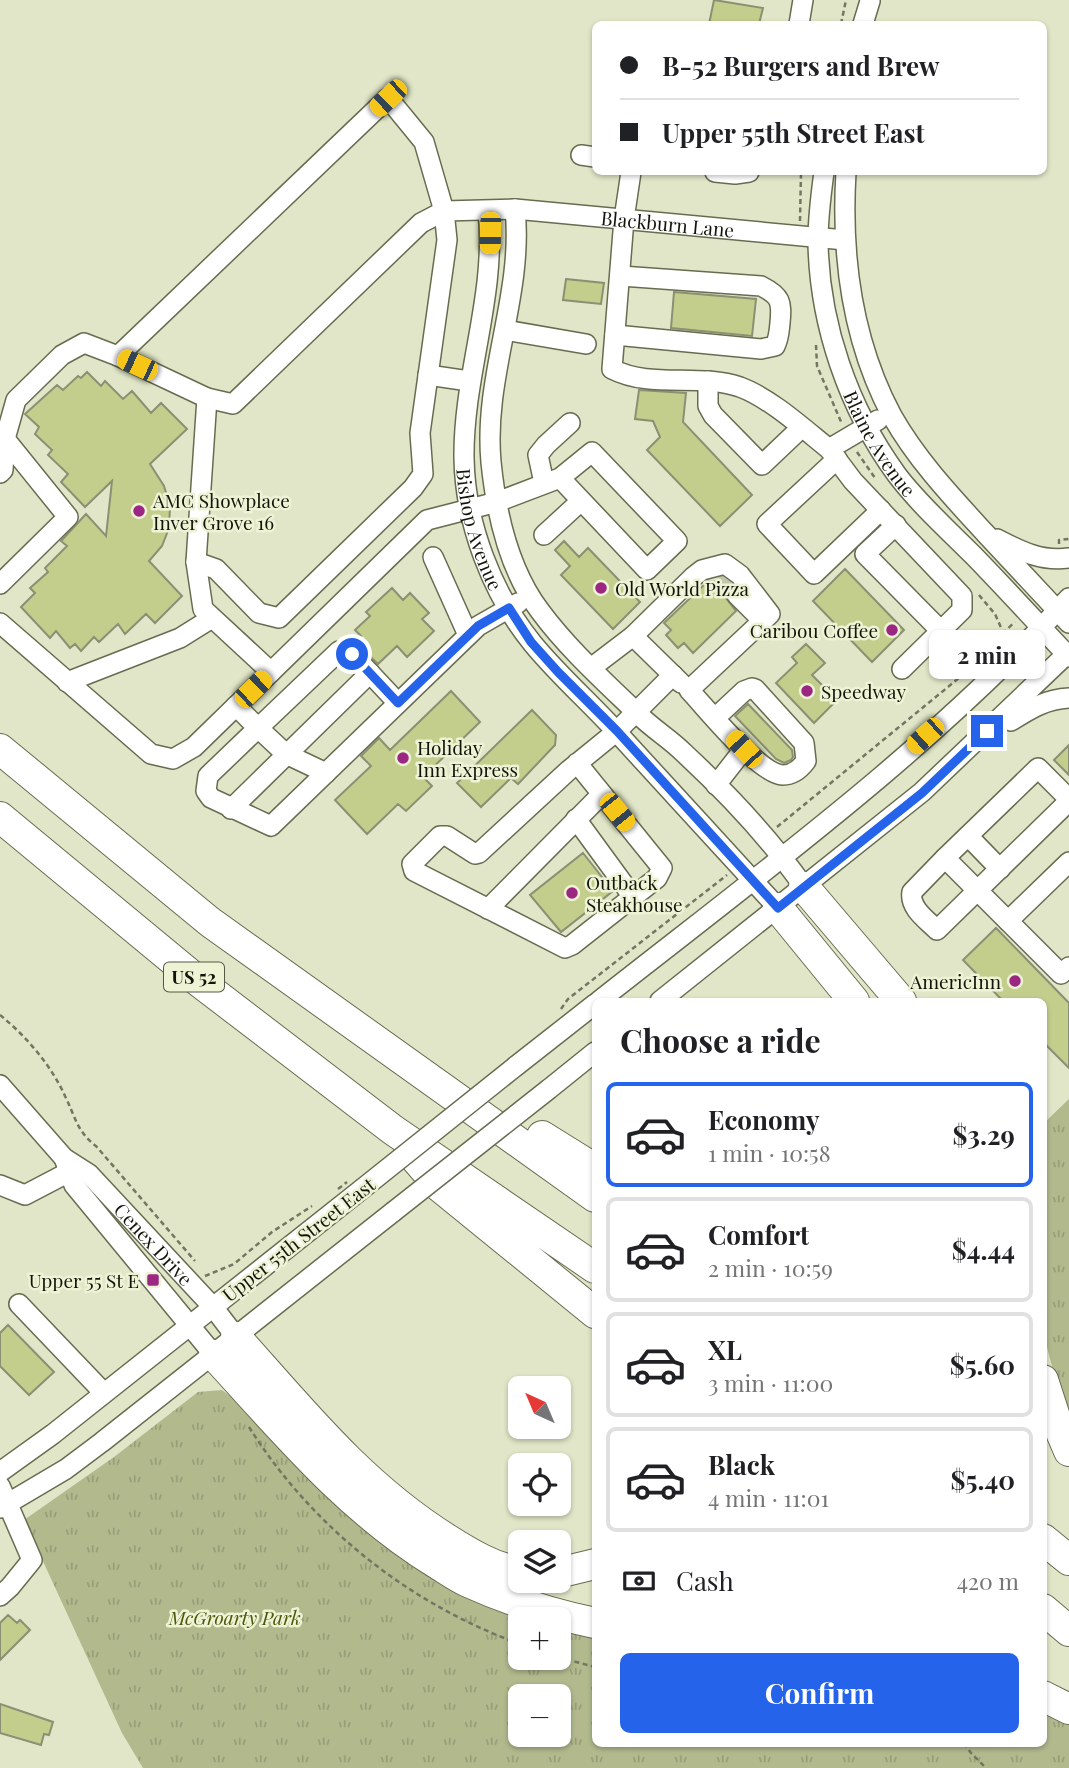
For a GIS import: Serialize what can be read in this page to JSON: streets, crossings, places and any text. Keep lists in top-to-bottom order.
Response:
{
  "streets": {
    "highway": ["US 52"],
    "street": [
      "Blackburn Lane",
      "Blaine Avenue",
      "Bishop Avenue",
      "Upper 55th Street East",
      "Cenex Drive"
    ]
  },
  "crossings": [
    ["Blackburn Lane", "Blaine Avenue"],
    ["Blackburn Lane", "Bishop Avenue"],
    ["Blaine Avenue", "Upper 55th Street East"],
    ["Bishop Avenue", "Upper 55th Street East"],
    ["Upper 55th Street East", "Cenex Drive"]
  ],
  "parks": ["McGroarty Park"],
  "places": {
    "other": [
      "AMC Showplace Inver Grove 16",
      "Old World Pizza",
      "Caribou Coffee",
      "Speedway",
      "Holiday Inn Express",
      "Outback Steakhouse",
      "AmericInn"
    ],
    "transit": ["Upper 55 St E"]
  },
  "north": "top left",
  "page": {
    "banner": ["B-52 Burgers and Brew", "Upper 55th Street East"],
    "bubble": "2 min",
    "heading": "Choose a ride",
    "list": [
      {
        "name": "Economy",
        "note": "1 min · 10:58",
        "value": "$3.29"
      },
      {
        "name": "Comfort",
        "note": "2 min · 10:59",
        "value": "$4.44"
      },
      {
        "name": "XL",
        "note": "3 min · 11:00",
        "value": "$5.60"
      },
      {
        "name": "Black",
        "note": "4 min · 11:01",
        "value": "$5.40"
      }
    ],
    "map_buttons": ["+", "−"],
    "pay": ["Cash", "420 m"],
    "buttons": "Confirm"
  }
}
